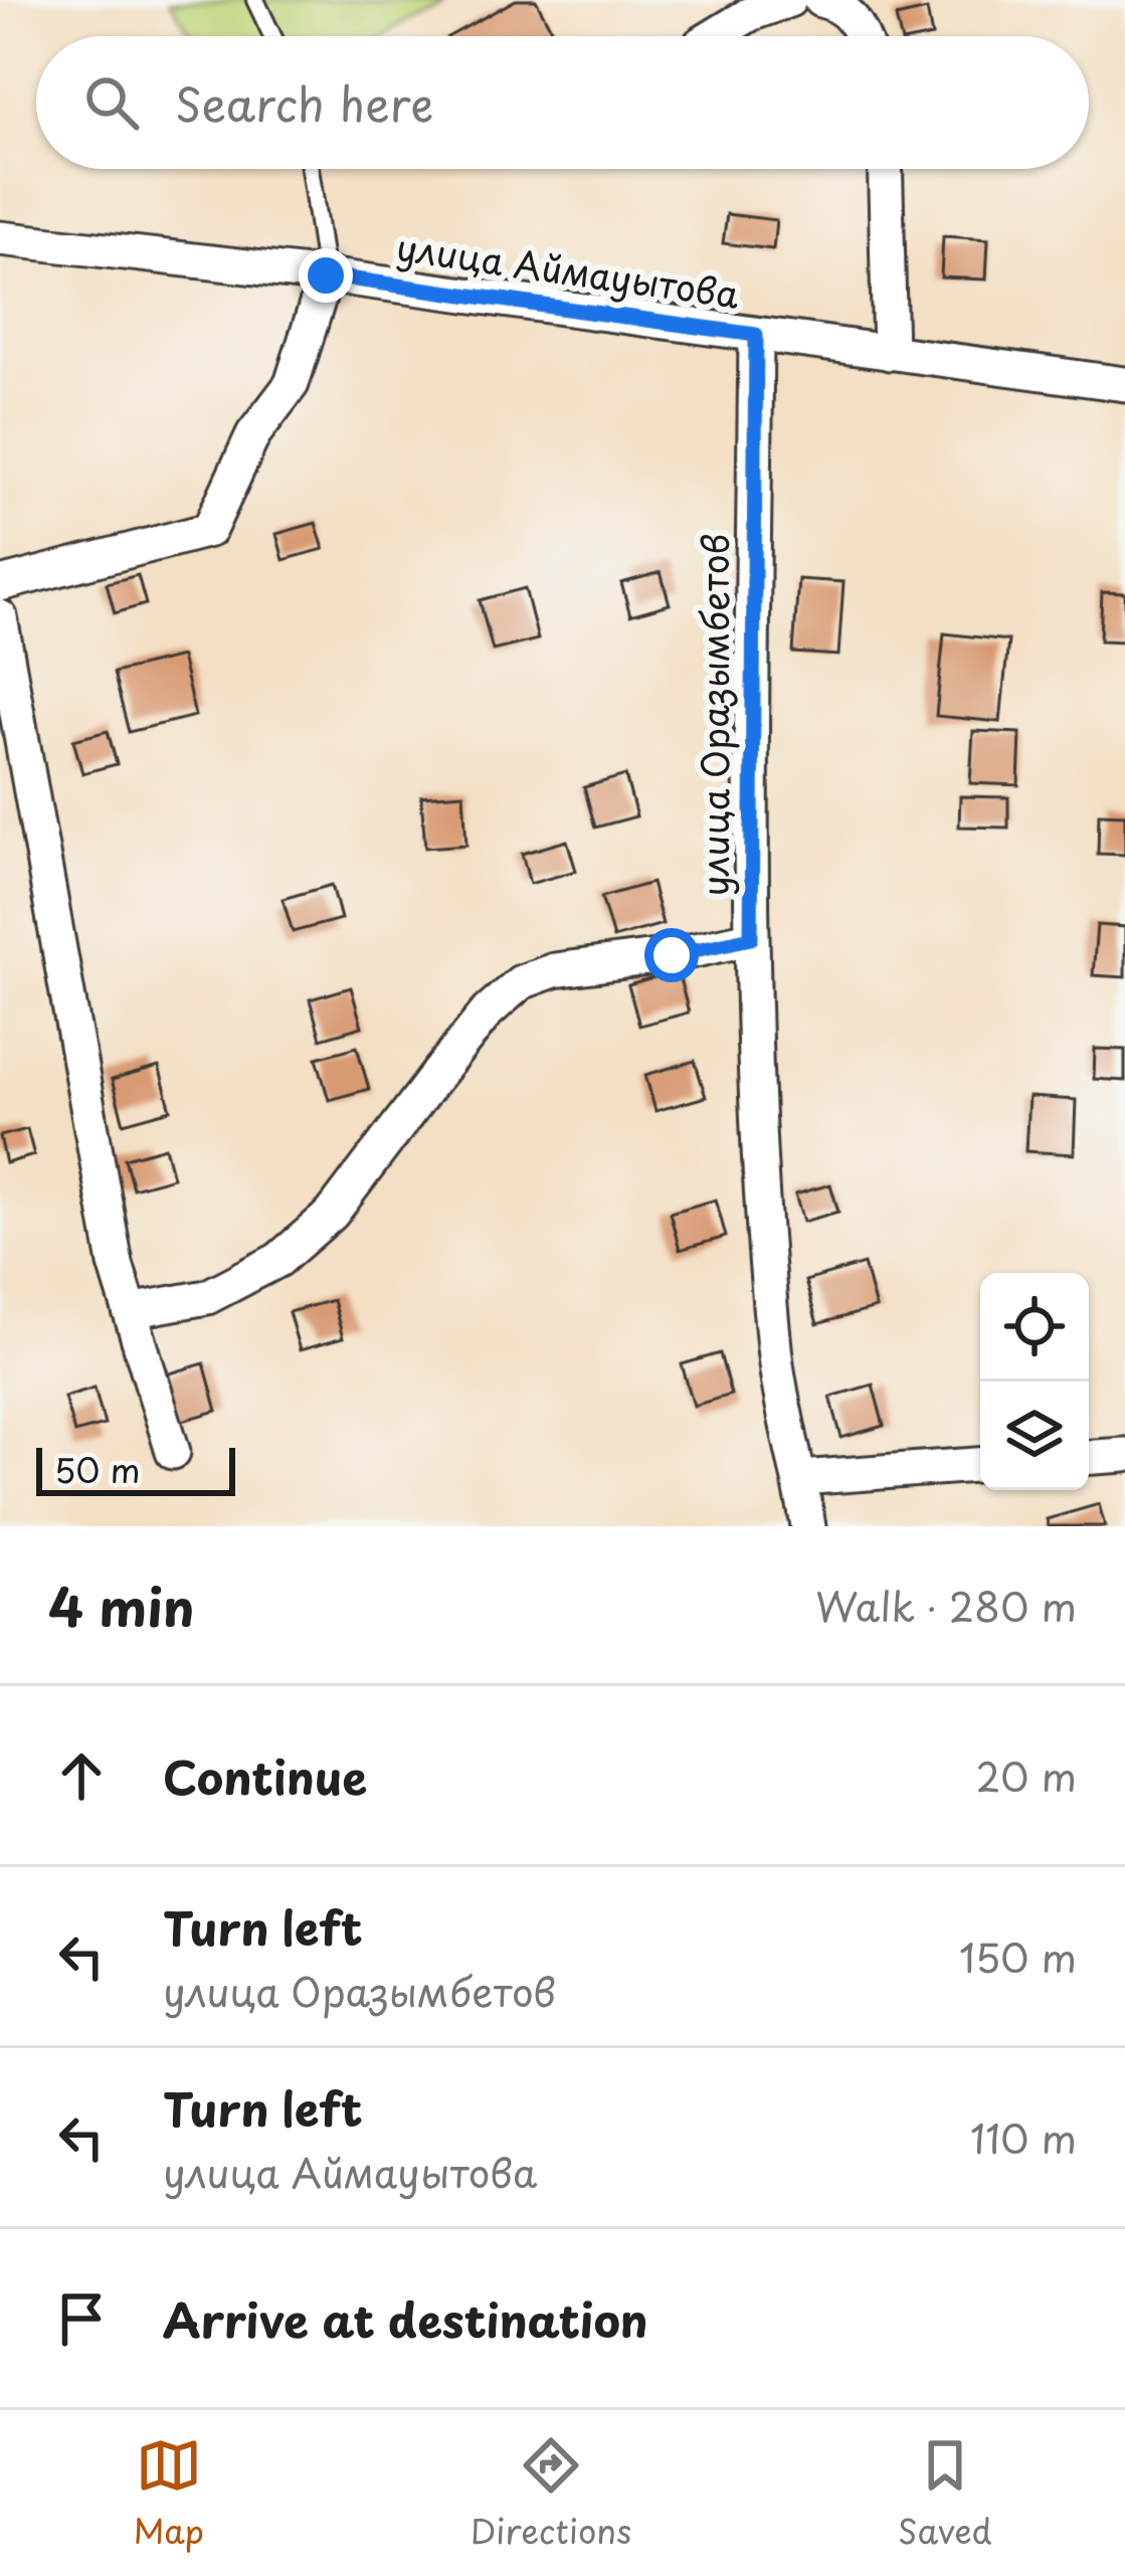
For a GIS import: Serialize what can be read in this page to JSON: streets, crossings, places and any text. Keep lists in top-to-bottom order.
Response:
{
  "streets": {
    "street": ["улица Аймауытова", "улица Оразымбетов"]
  },
  "crossings": [
    ["улица Аймауытова", "улица Оразымбетов"]
  ],
  "scale_bar": "50 m",
  "page": {
    "search": "Search here",
    "scale": "50 m",
    "heading": ["4 min", "Walk · 280 m"],
    "list": [
      ["Continue", "20 m"],
      ["Turn left", "улица Оразымбетов", "150 m"],
      ["Turn left", "улица Аймауытова", "110 m"],
      "Arrive at destination"
    ],
    "nav": ["Map", "Directions", "Saved"]
  }
}
